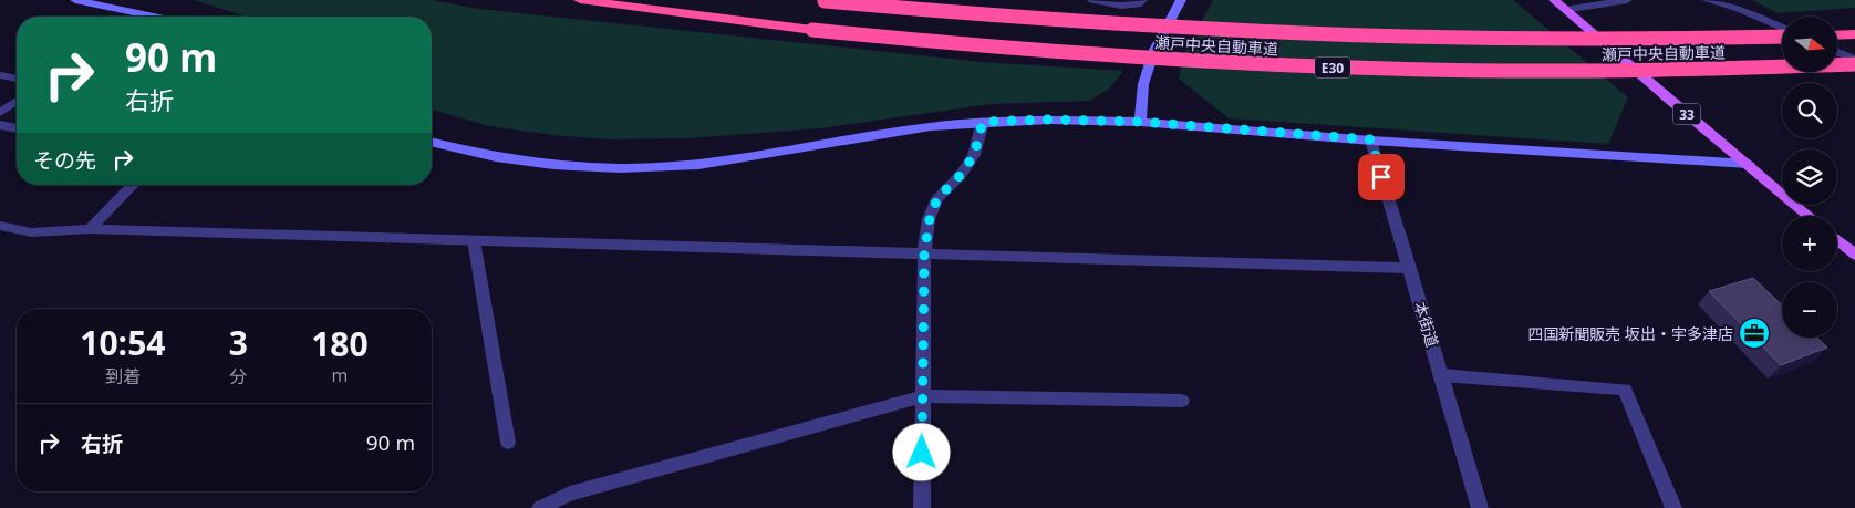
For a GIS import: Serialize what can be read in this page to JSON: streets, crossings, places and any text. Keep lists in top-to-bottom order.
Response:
{
  "streets": {
    "highway": ["瀬戸中央自動車道", "E30"],
    "main road": ["33"],
    "street": ["本街道"]
  },
  "places": {
    "office": ["四国新聞販売 坂出・宇多津店"]
  },
  "north": "right",
  "page": {
    "map_buttons": ["+", "−"],
    "turn": ["90 m", "右折"],
    "then": "その先",
    "eta": [
      "10:54",
      "到着",
      "3",
      "分",
      "180",
      "m"
    ],
    "list": [
      {
        "name": "右折",
        "value": "90 m"
      }
    ]
  }
}
